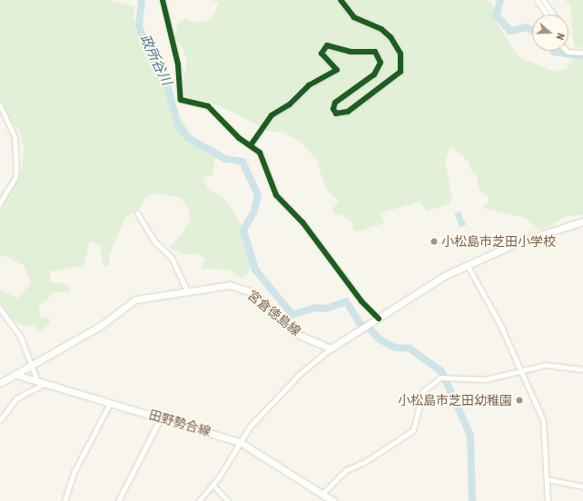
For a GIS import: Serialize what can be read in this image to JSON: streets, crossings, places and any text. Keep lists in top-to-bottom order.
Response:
{
  "streets": {
    "main road": ["宮倉徳島線", "田野勢合線"]
  },
  "crossings": [
    ["宮倉徳島線", "田野勢合線"]
  ],
  "water": ["政所谷川"],
  "places": ["小松島市芝田小学校", "小松島市芝田幼稚園"],
  "north": "right"
}
